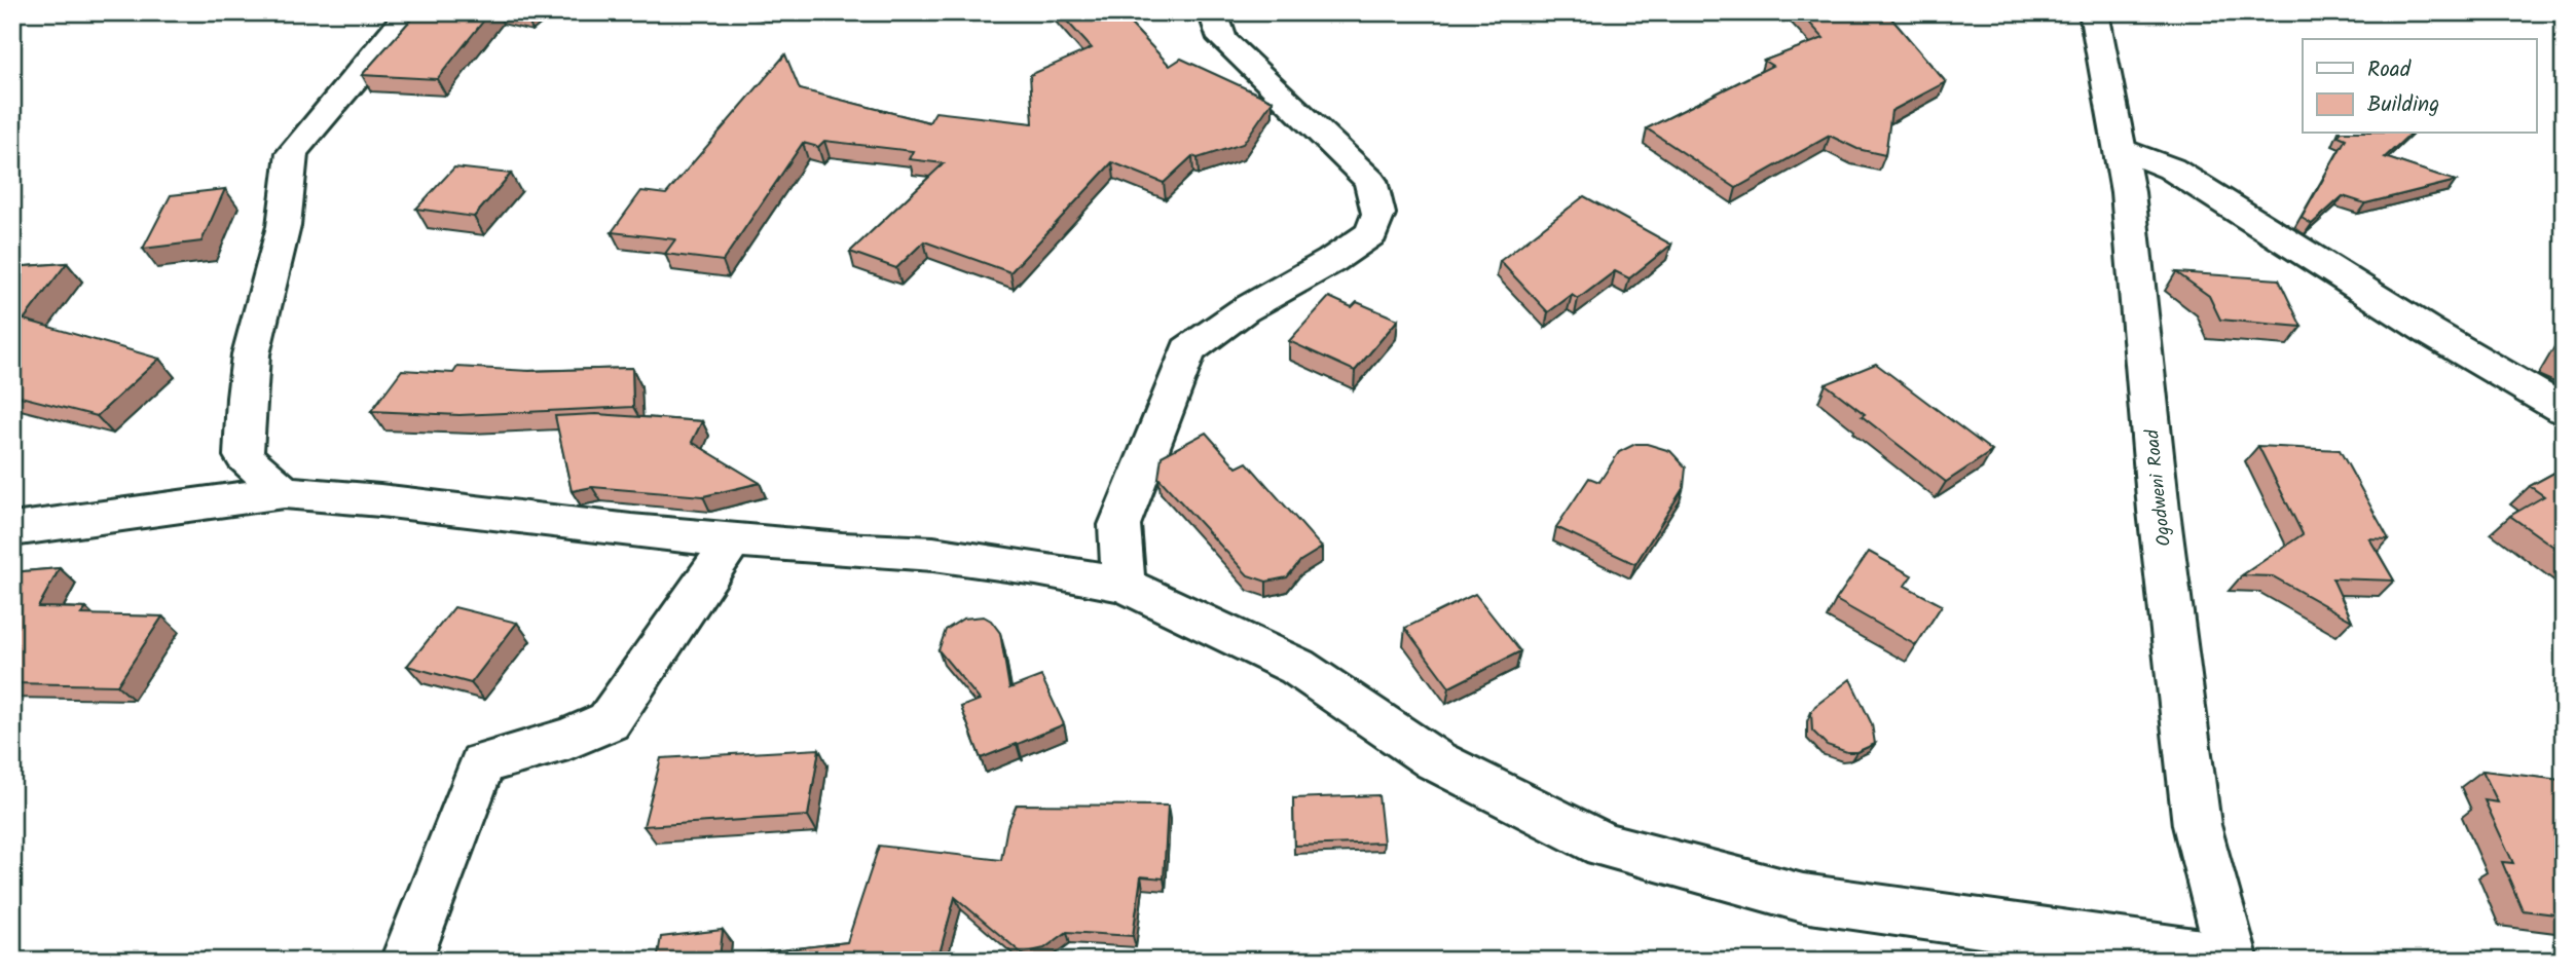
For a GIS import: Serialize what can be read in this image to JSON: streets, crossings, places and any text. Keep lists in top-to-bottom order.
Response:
{
  "streets": {
    "street": ["Ogodweni Road"]
  },
  "legend": ["Road", "Building"]
}
